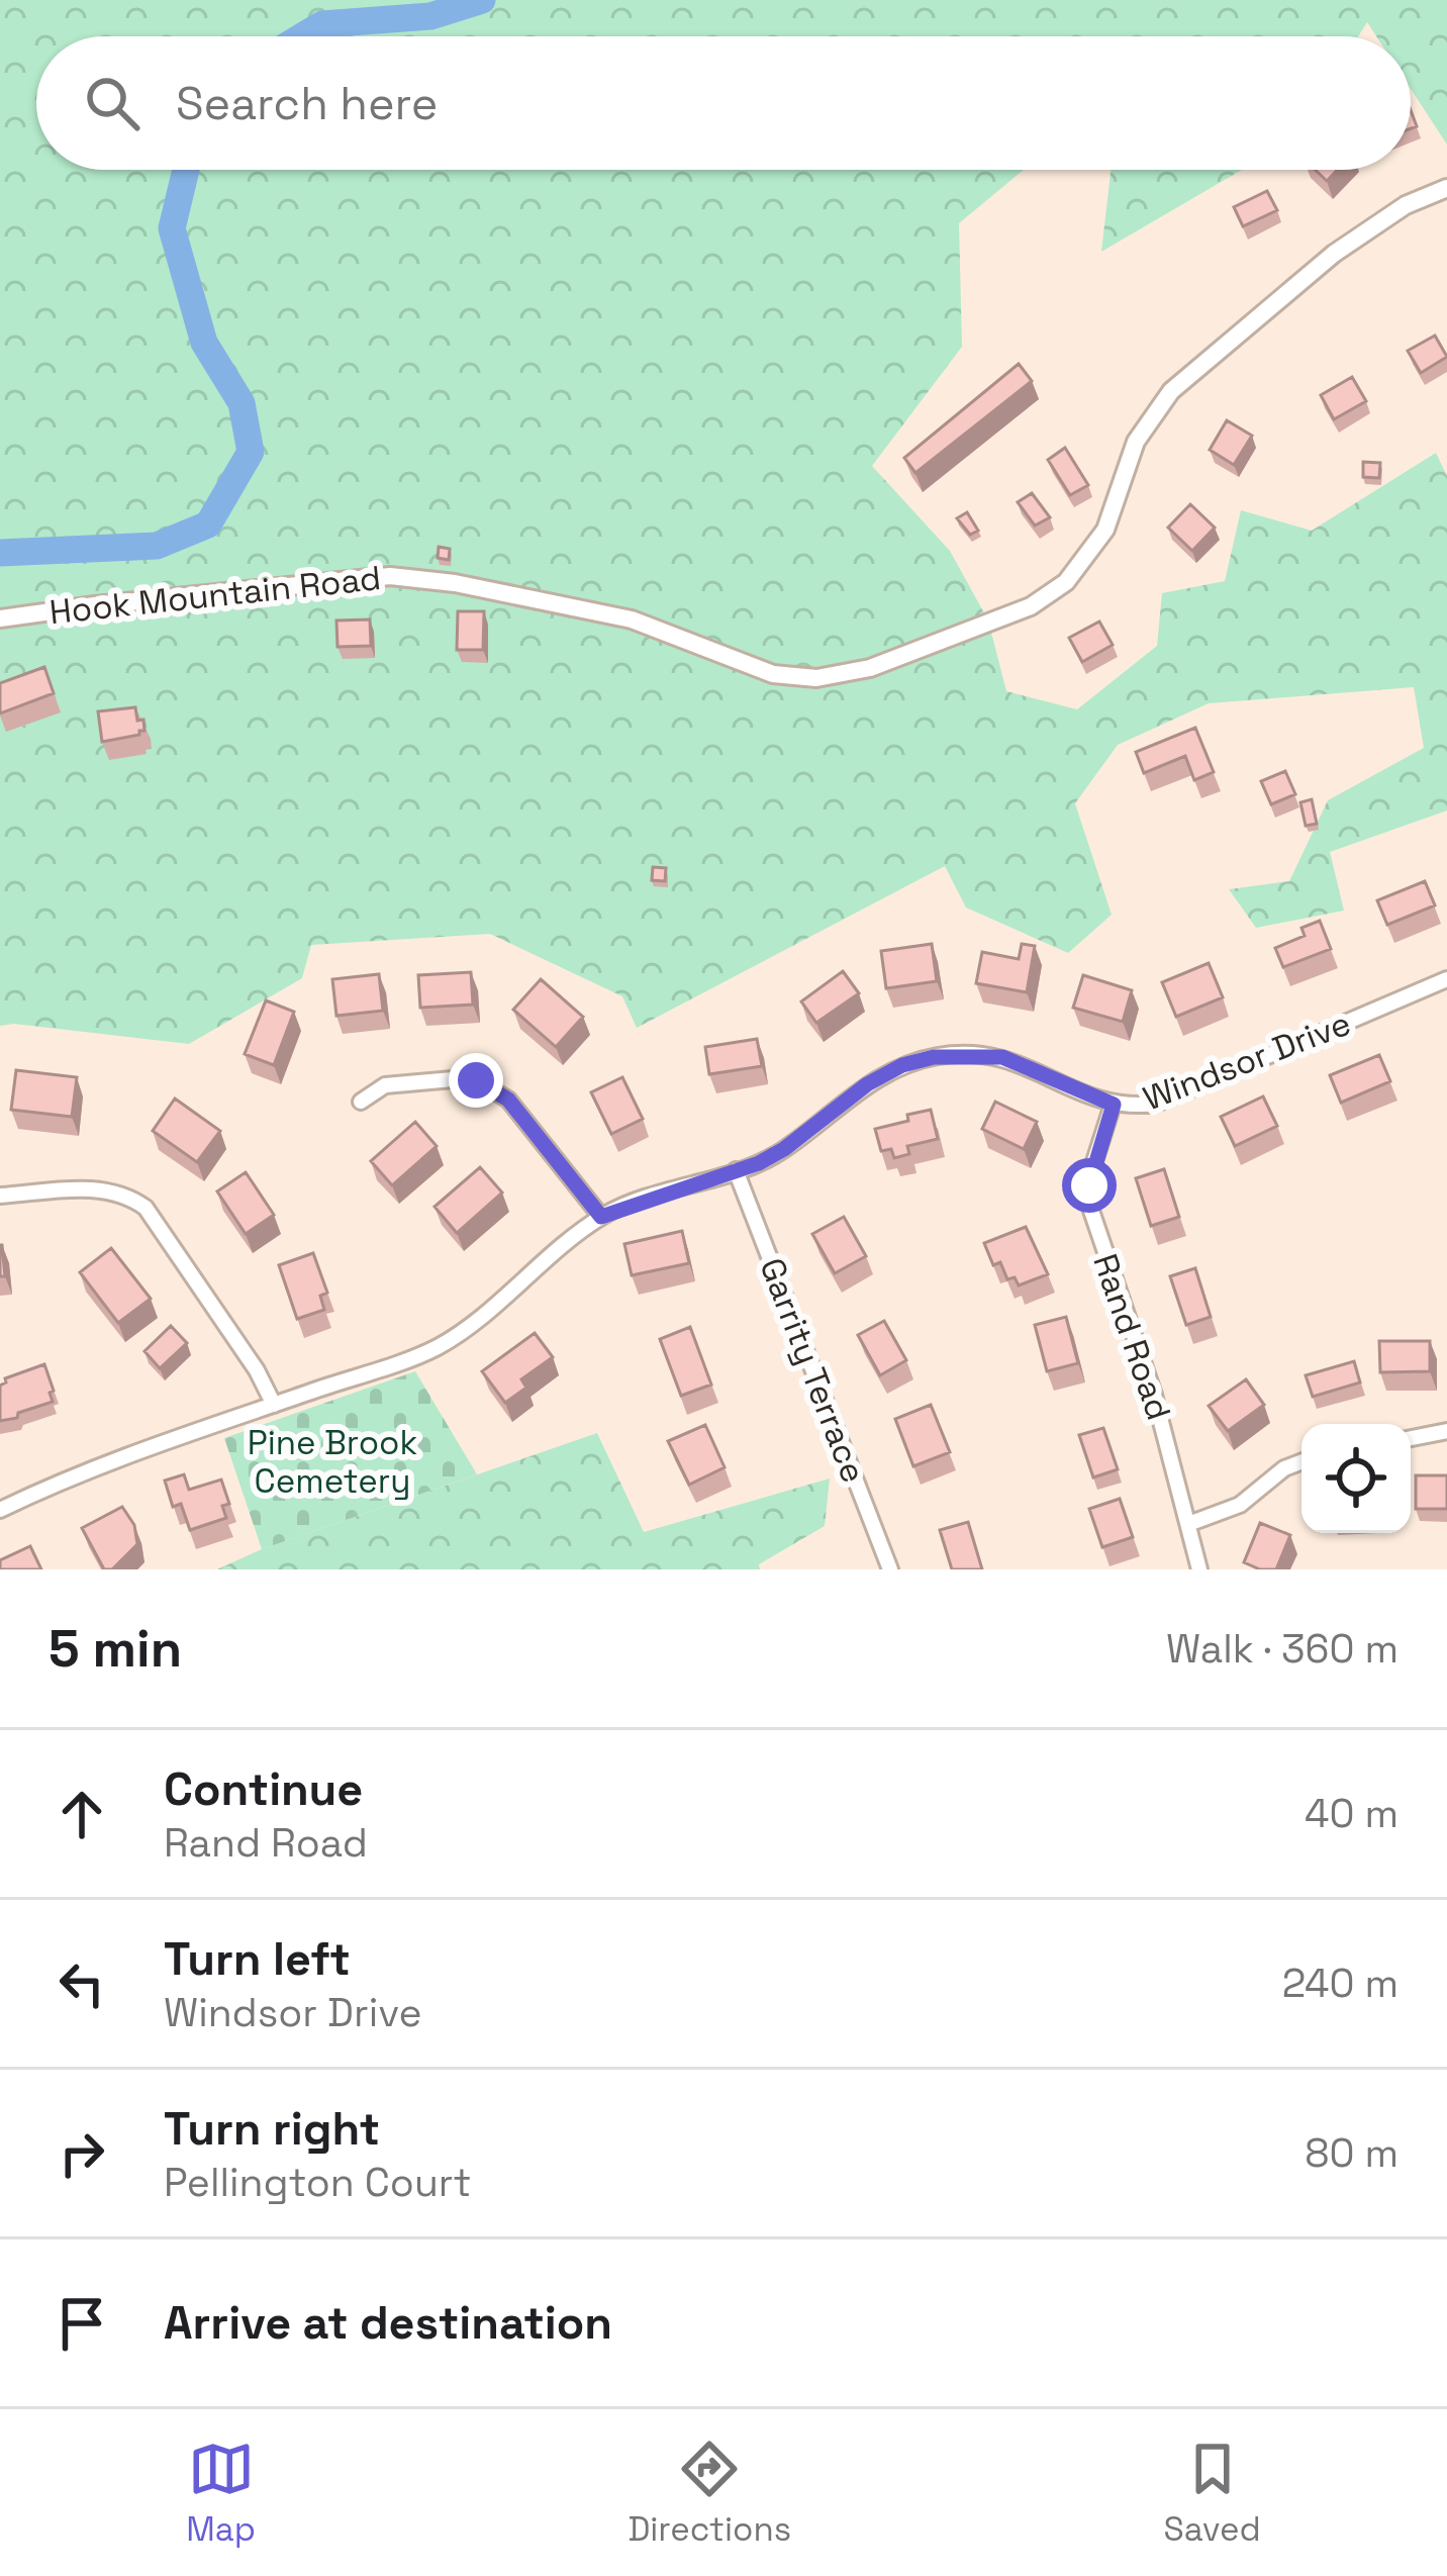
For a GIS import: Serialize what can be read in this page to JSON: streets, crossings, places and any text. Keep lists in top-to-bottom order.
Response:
{
  "streets": {
    "street": [
      "Hook Mountain Road",
      "Windsor Drive",
      "Rand Road",
      "Garrity Terrace"
    ]
  },
  "crossings": [
    ["Windsor Drive", "Rand Road"],
    ["Windsor Drive", "Garrity Terrace"]
  ],
  "parks": ["Pine Brook Cemetery"],
  "page": {
    "search": "Search here",
    "heading": ["5 min", "Walk · 360 m"],
    "list": [
      ["Continue", "Rand Road", "40 m"],
      ["Turn left", "Windsor Drive", "240 m"],
      ["Turn right", "Pellington Court", "80 m"],
      "Arrive at destination"
    ],
    "nav": ["Map", "Directions", "Saved"]
  }
}
